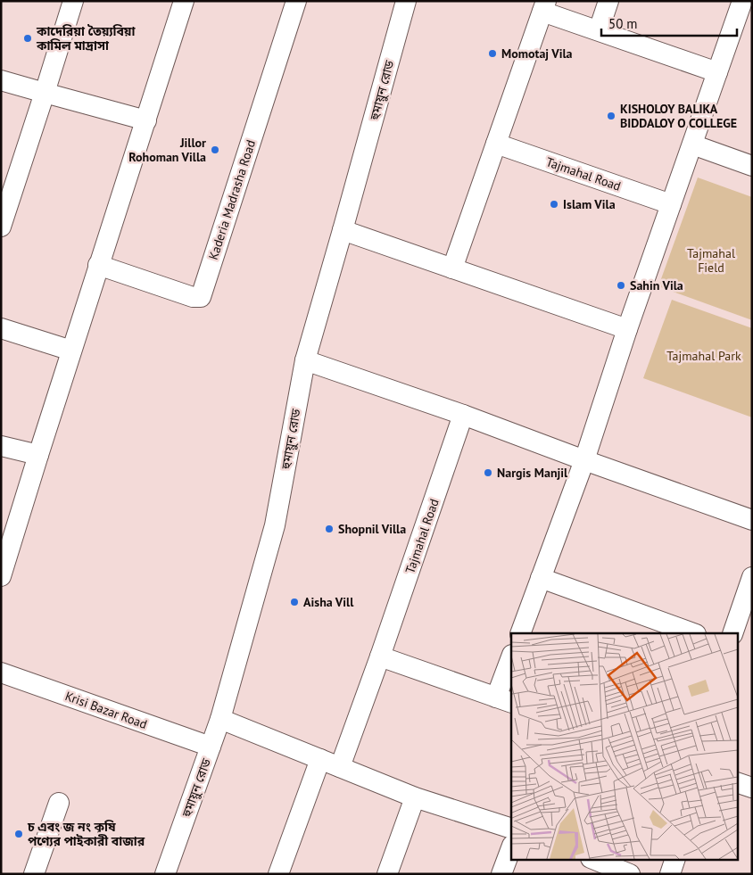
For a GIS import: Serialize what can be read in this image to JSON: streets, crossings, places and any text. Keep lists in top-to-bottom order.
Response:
{
  "streets": {
    "street": [
      "হুমায়ুন রোড",
      "Tajmahal Road",
      "Kaderia Madrasha Road",
      "Krisi Bazar Road"
    ]
  },
  "crossings": [
    ["হুমায়ুন রোড", "Krisi Bazar Road"]
  ],
  "parks": ["Tajmahal Field", "Tajmahal Park"],
  "places": [
    "কাদেরিয়া তৈয়্যবিয়া কামিল মাদ্রাসা",
    "Momotaj Vila",
    "KISHOLOY BALIKA BIDDALOY O COLLEGE",
    "Jillor Rohoman Villa",
    "Islam Vila",
    "Sahin Vila",
    "Nargis Manjil",
    "Shopnil Villa",
    "Aisha Vill",
    "চ এবং জ নং কৃষি পণ্যের পাইকারী বাজার"
  ],
  "scale_bar": "50 m"
}
